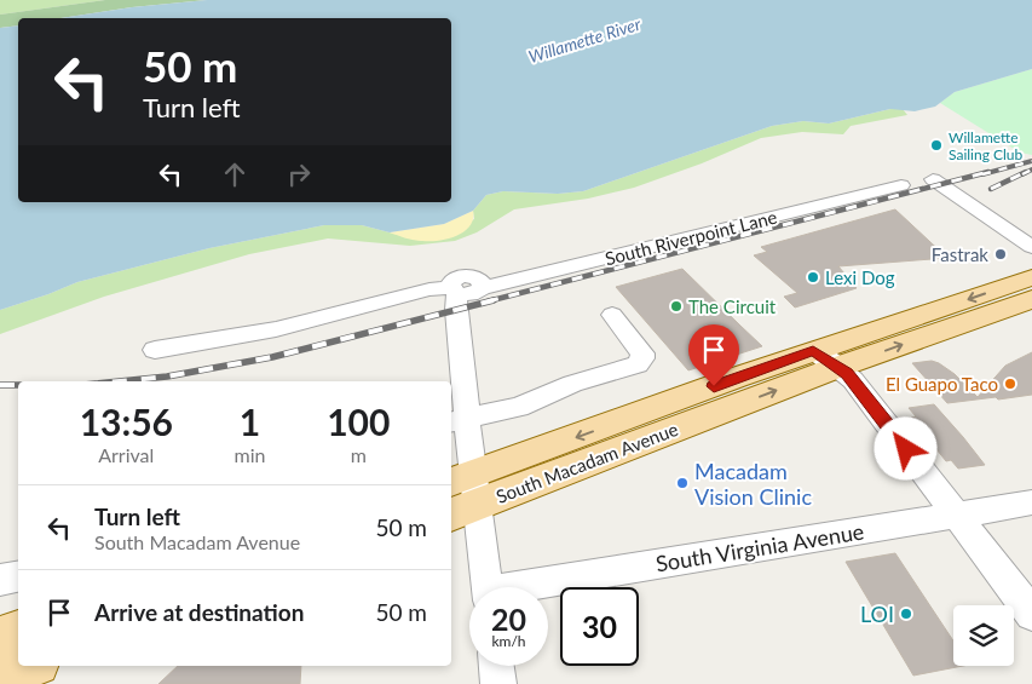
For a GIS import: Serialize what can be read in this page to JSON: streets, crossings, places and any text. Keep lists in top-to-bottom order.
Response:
{
  "streets": {
    "main road": ["South Macadam Avenue"],
    "street": ["South Riverpoint Lane", "South Virginia Avenue"]
  },
  "water": ["Willamette River"],
  "places": [
    "Willamette Sailing Club",
    "Fastrak",
    "Lexi Dog",
    "The Circuit",
    "El Guapo Taco",
    "Macadam Vision Clinic",
    "LOI"
  ],
  "page": {
    "turn": ["50 m", "Turn left"],
    "eta": [
      "13:56",
      "Arrival",
      "1",
      "min",
      "100",
      "m"
    ],
    "list": [
      {
        "name": "Turn left",
        "note": "South Macadam Avenue",
        "value": "50 m"
      },
      {
        "name": "Arrive at destination",
        "value": "50 m"
      }
    ],
    "speed": "20 km/h",
    "limit": "30"
  }
}
